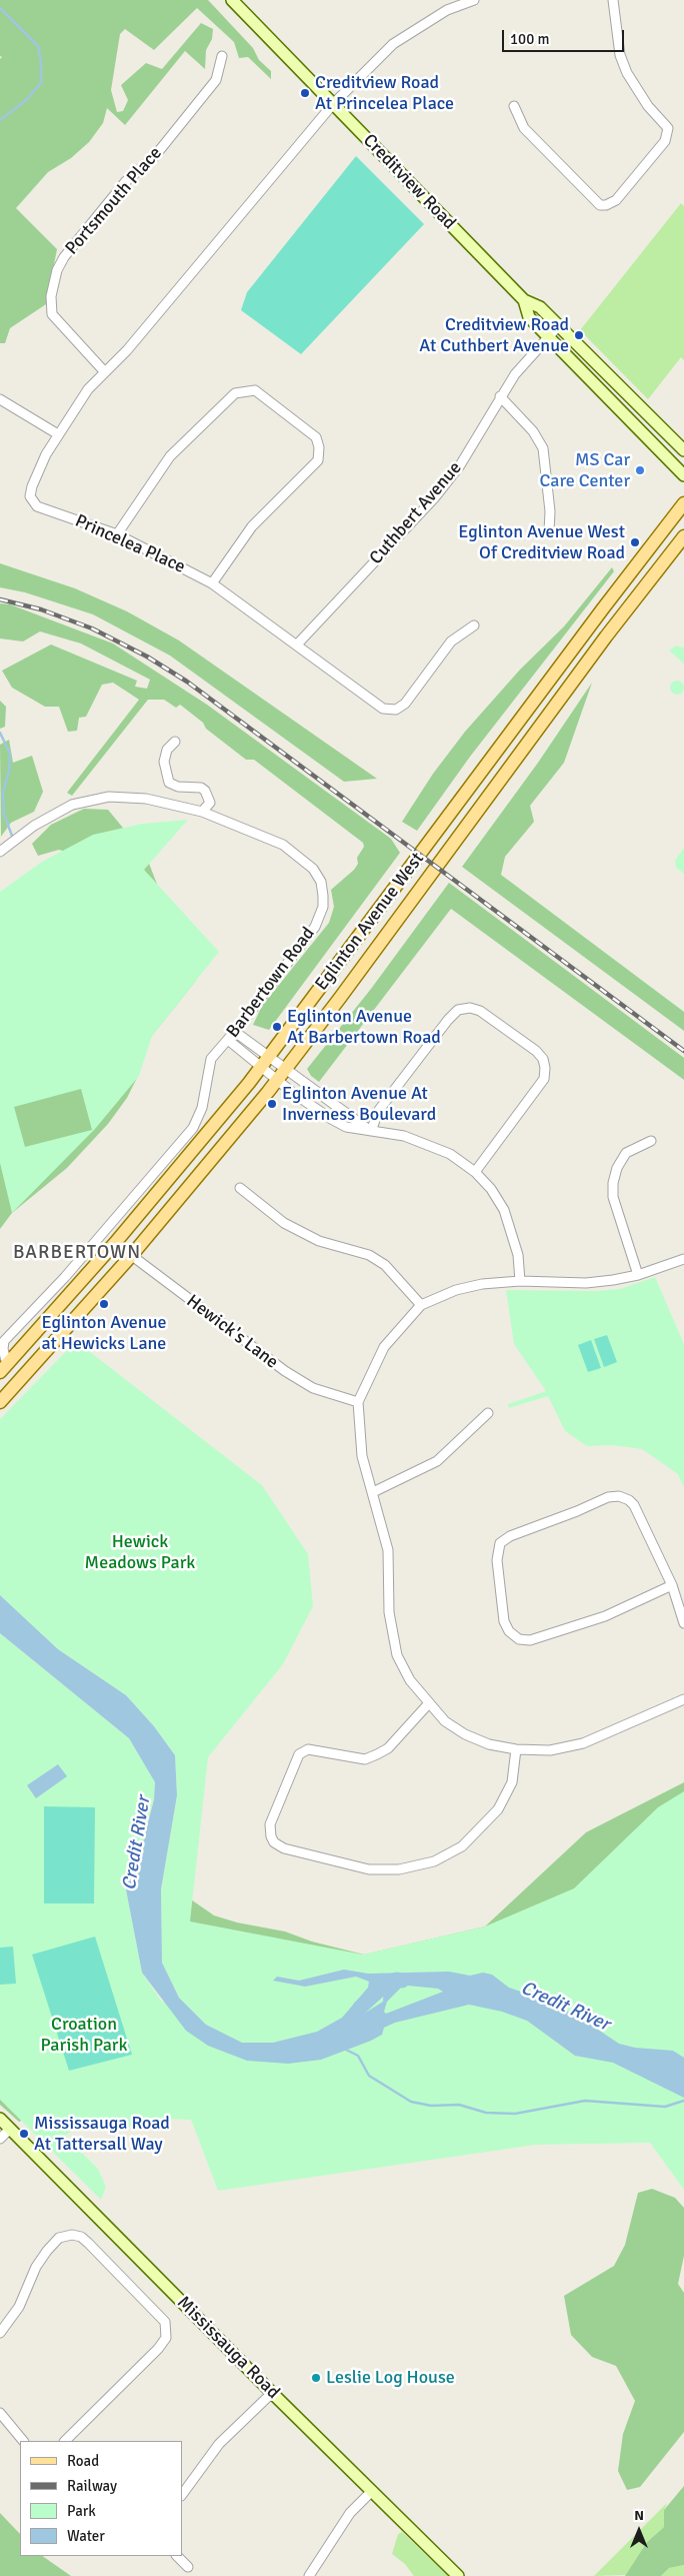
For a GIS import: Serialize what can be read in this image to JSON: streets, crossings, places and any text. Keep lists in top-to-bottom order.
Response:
{
  "streets": {
    "main road": ["Creditview Road", "Eglinton Avenue West", "Mississauga Road"],
    "street": [
      "Portsmouth Place",
      "Cuthbert Avenue",
      "Princelea Place",
      "Barbertown Road",
      "Hewick's Lane"
    ]
  },
  "crossings": [
    ["Creditview Road", "Cuthbert Avenue"],
    ["Creditview Road", "Princelea Place"],
    ["Portsmouth Place", "Princelea Place"],
    ["Cuthbert Avenue", "Princelea Place"],
    ["Eglinton Avenue West", "Barbertown Road"],
    ["Eglinton Avenue West", "Hewick's Lane"]
  ],
  "districts": ["BARBERTOWN"],
  "water": ["Credit River"],
  "parks": ["Hewick Meadows Park", "Croation Parish Park"],
  "places": [
    "Creditview Road At Princelea Place",
    "Creditview Road At Cuthbert Avenue",
    "MS Car Care Center",
    "Eglinton Avenue West Of Creditview Road",
    "Eglinton Avenue At Barbertown Road",
    "Eglinton Avenue At Inverness Boulevard",
    "Eglinton Avenue at Hewicks Lane",
    "Mississauga Road At Tattersall Way",
    "Leslie Log House"
  ],
  "legend": [
    "Road",
    "Railway",
    "Park",
    "Water"
  ],
  "scale_bar": "100 m",
  "north": "top"
}
